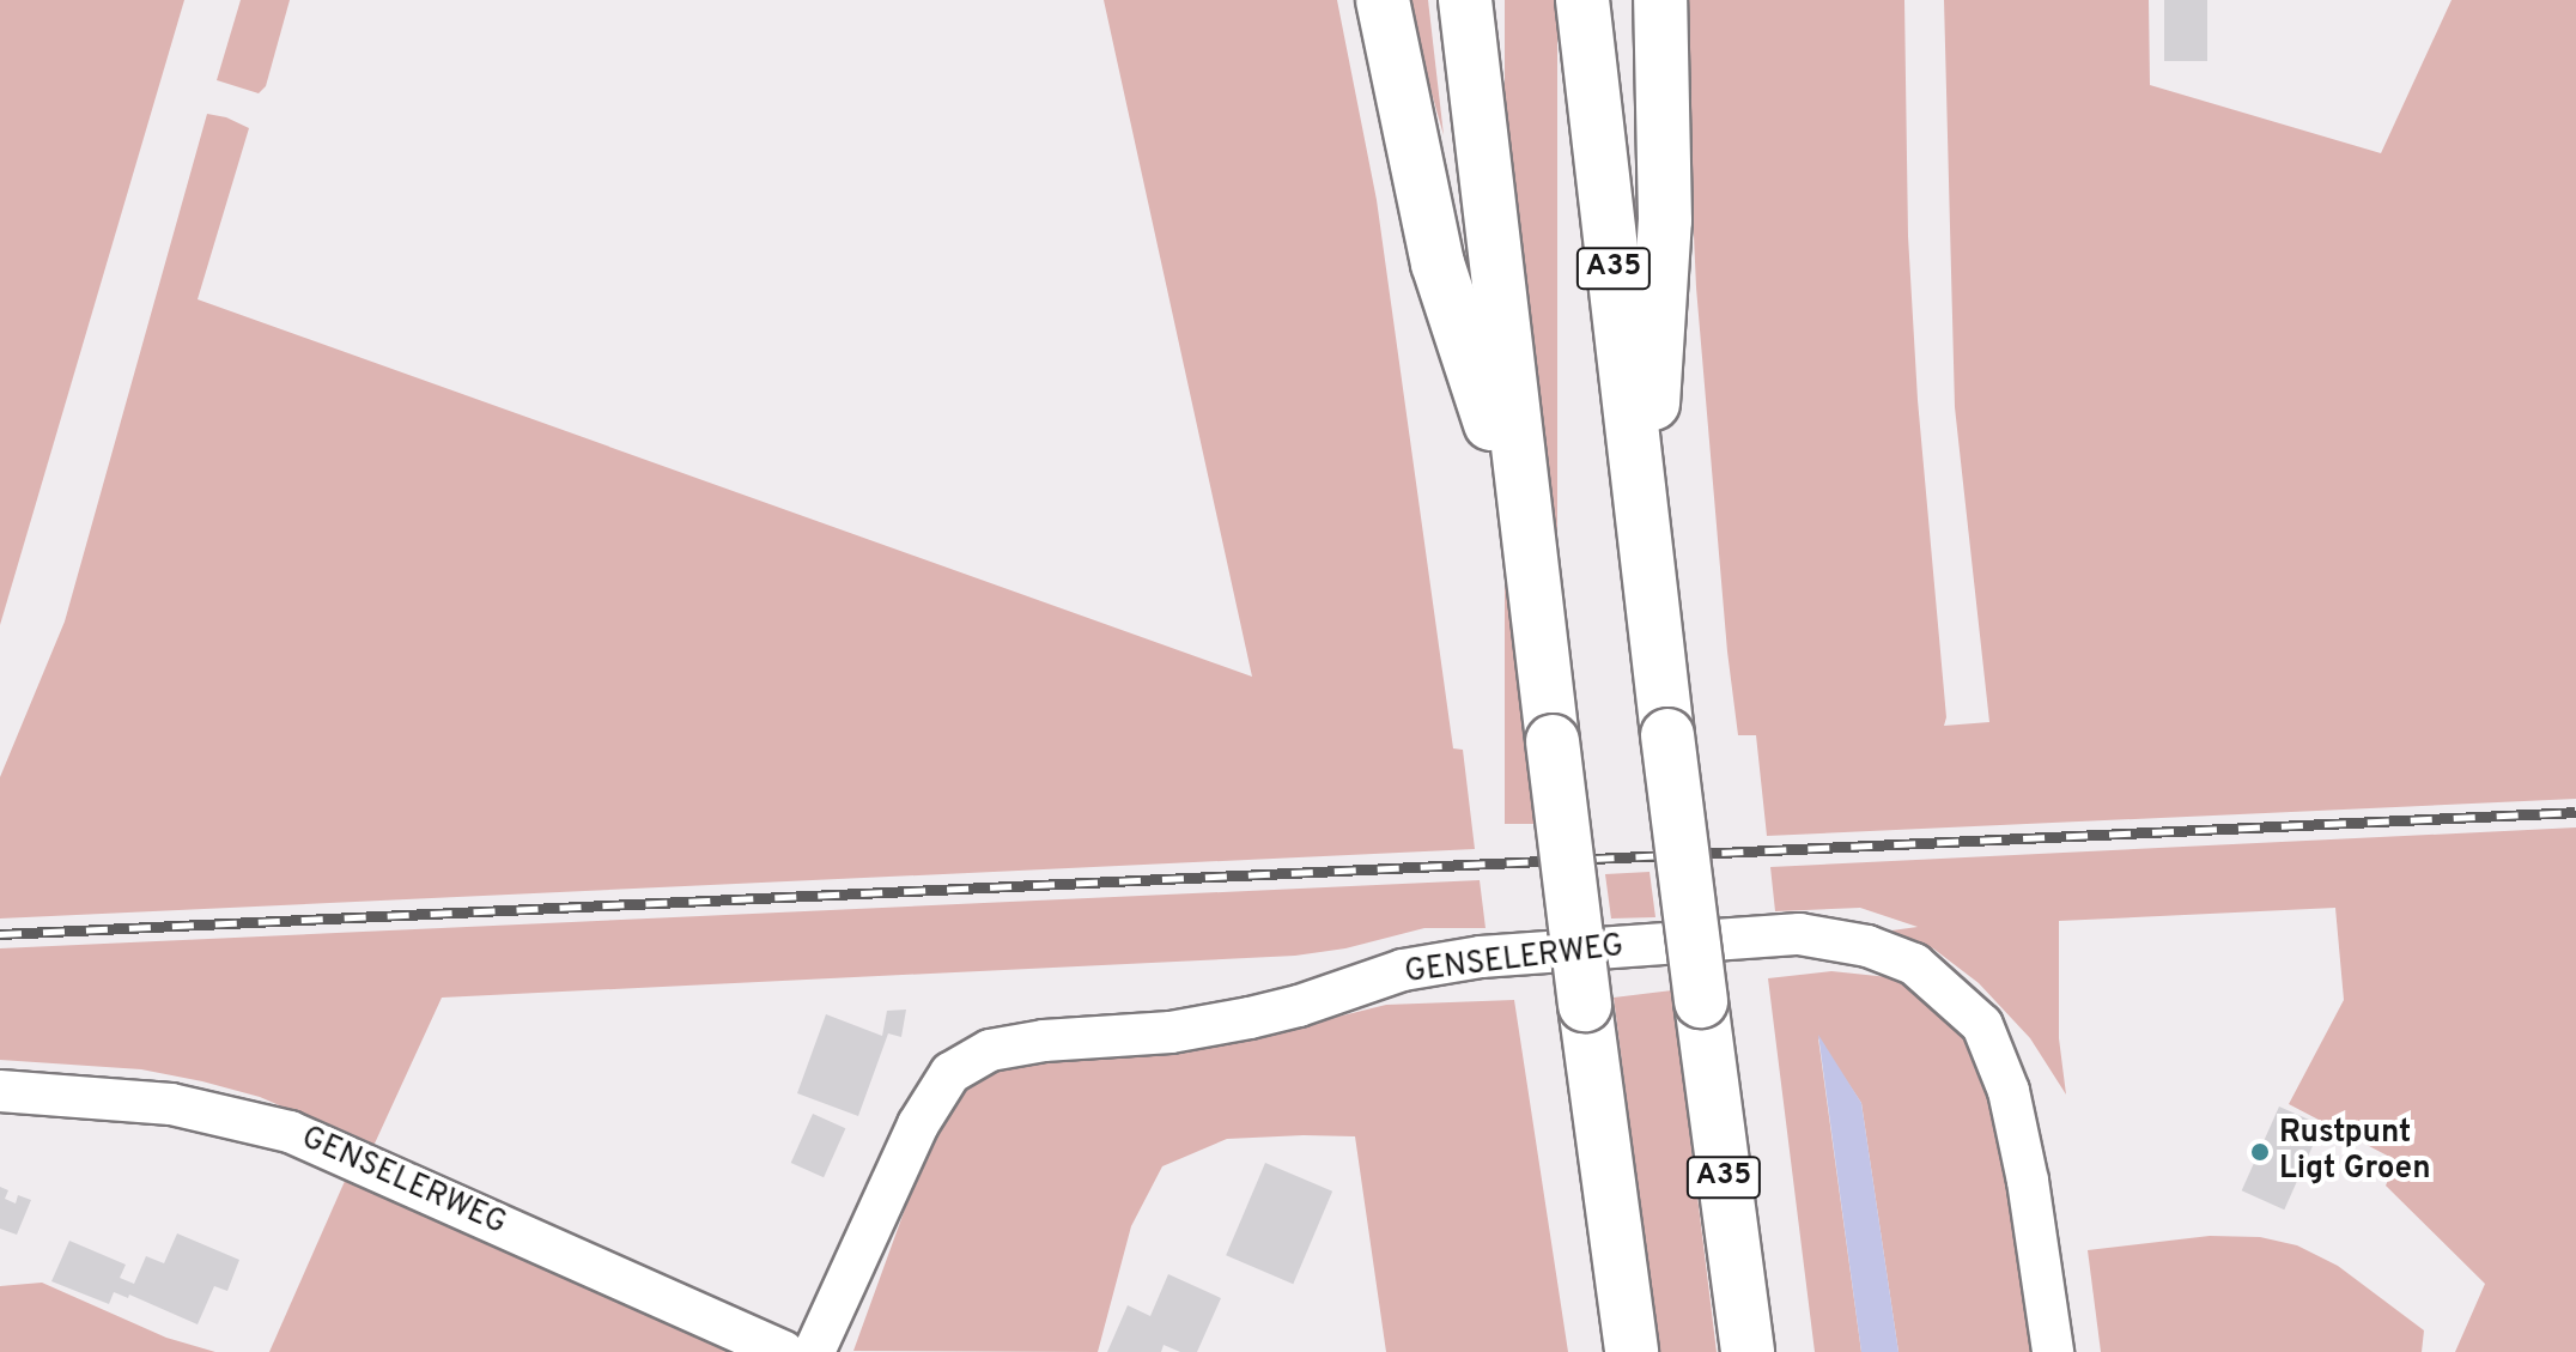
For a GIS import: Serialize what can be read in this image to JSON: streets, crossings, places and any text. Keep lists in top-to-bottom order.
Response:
{
  "streets": {
    "highway": ["A35"],
    "street": ["GENSELERWEG"]
  },
  "places": ["Rustpunt Ligt Groen"]
}
